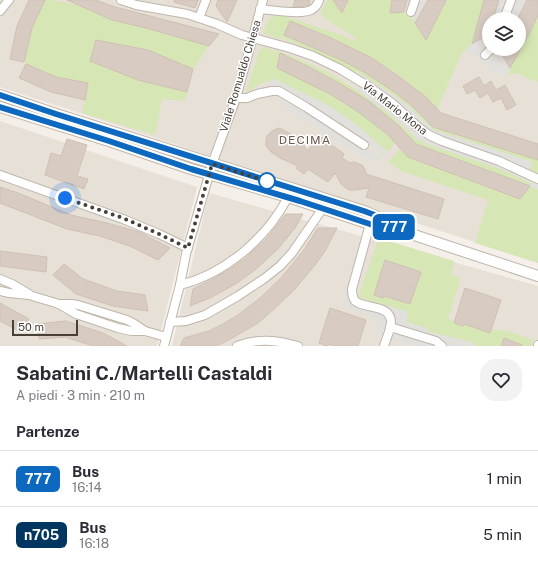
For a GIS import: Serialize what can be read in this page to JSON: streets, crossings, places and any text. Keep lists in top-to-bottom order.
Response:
{
  "streets": {
    "street": ["Viale Romualdo Chiesa", "Via Mario Mona"]
  },
  "crossings": [
    ["Viale Romualdo Chiesa", "Via Mario Mona"]
  ],
  "districts": ["DECIMA"],
  "lines": ["bus line 777"],
  "scale_bar": "50 m",
  "page": {
    "on_map": "777",
    "scale": "50 m",
    "heading": [
      ["Sabatini C./Martelli Castaldi", "A piedi · 3 min · 210 m"],
      "Partenze"
    ],
    "list": [
      {
        "mark": "777",
        "name": "Bus",
        "note": "16:14",
        "value": "1 min"
      },
      {
        "mark": "n705",
        "name": "Bus",
        "note": "16:18",
        "value": "5 min"
      }
    ]
  }
}
